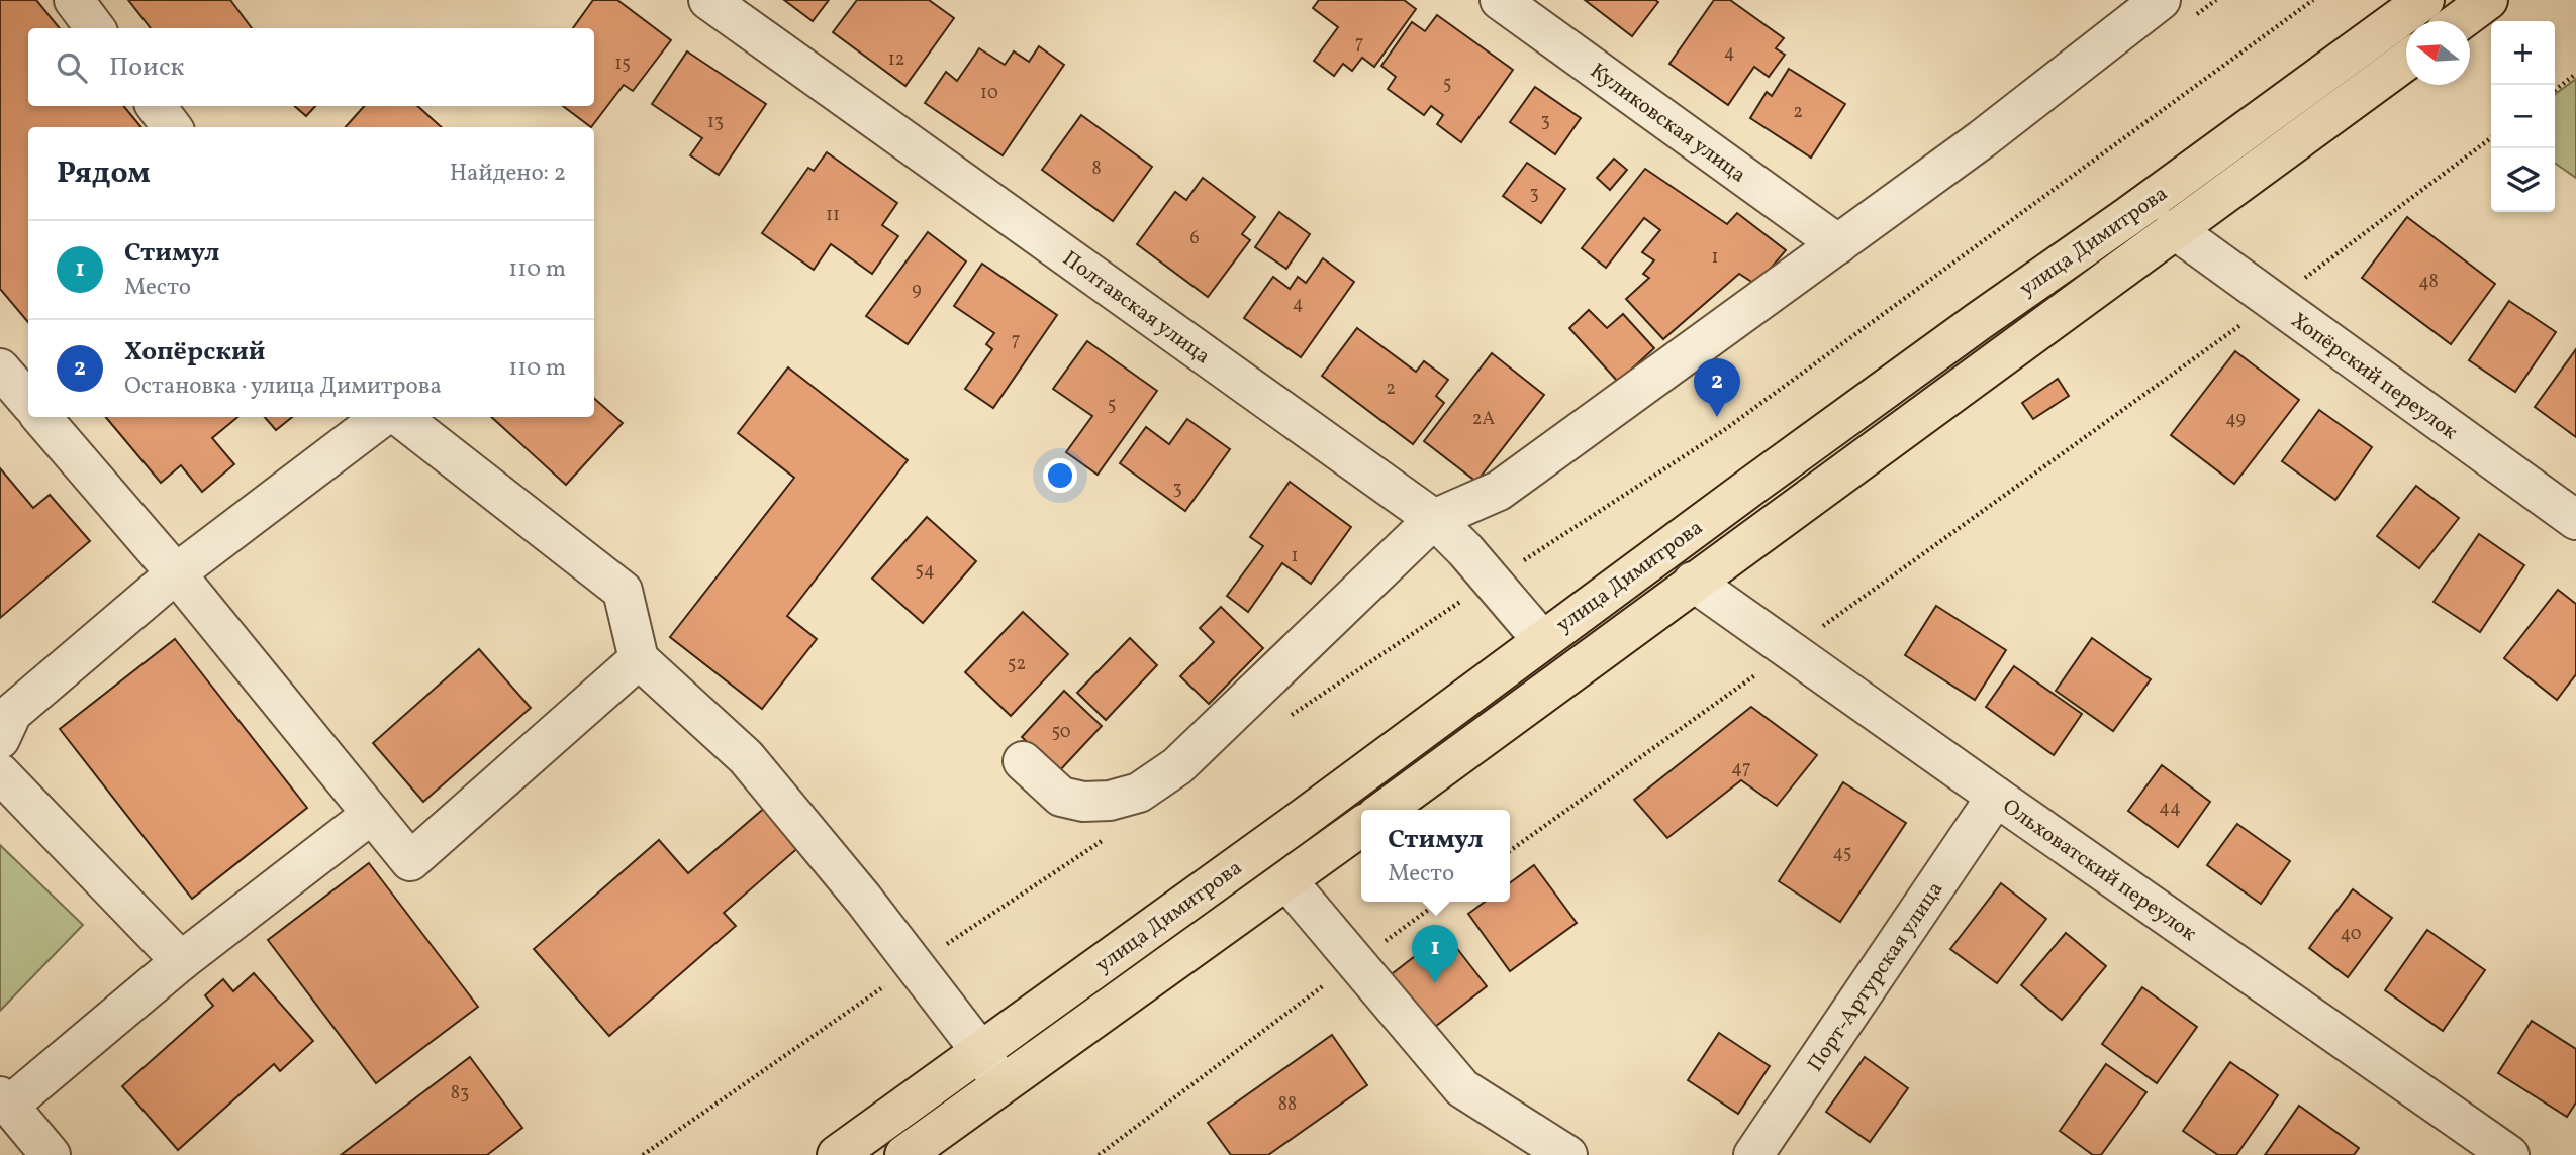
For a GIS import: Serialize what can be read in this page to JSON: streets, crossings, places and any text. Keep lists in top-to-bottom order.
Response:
{
  "streets": {
    "main road": ["улица Димитрова"],
    "street": [
      "Куликовская улица",
      "Полтавская улица",
      "Хопёрский переулок",
      "Ольховатский переулок",
      "Порт-Артурская улица"
    ]
  },
  "crossings": [
    ["улица Димитрова", "Полтавская улица"],
    ["улица Димитрова", "Хопёрский переулок"],
    ["улица Димитрова", "Ольховатский переулок"],
    ["Ольховатский переулок", "Порт-Артурская улица"]
  ],
  "house_numbers": [
    "7",
    "4",
    "12",
    "15",
    "5",
    "10",
    "2",
    "3",
    "13",
    "8",
    "3",
    "11",
    "6",
    "1",
    "48",
    "9",
    "4",
    "7",
    "2",
    "5",
    "2А",
    "49",
    "3",
    "1",
    "54",
    "52",
    "50",
    "47",
    "44",
    "45",
    "40",
    "83",
    "88"
  ],
  "north": "left",
  "page": {
    "map_buttons": ["+", "−"],
    "search": "Поиск",
    "heading": ["Рядом", "Найдено: 2"],
    "list": [
      {
        "mark": "1",
        "name": "Стимул",
        "note": "Место",
        "value": "110 m"
      },
      {
        "mark": "2",
        "name": "Хопёрский",
        "note": "Остановка · улица Димитрова",
        "value": "110 m"
      }
    ],
    "pins": ["2", "1"],
    "popup": ["Стимул", "Место"]
  }
}
